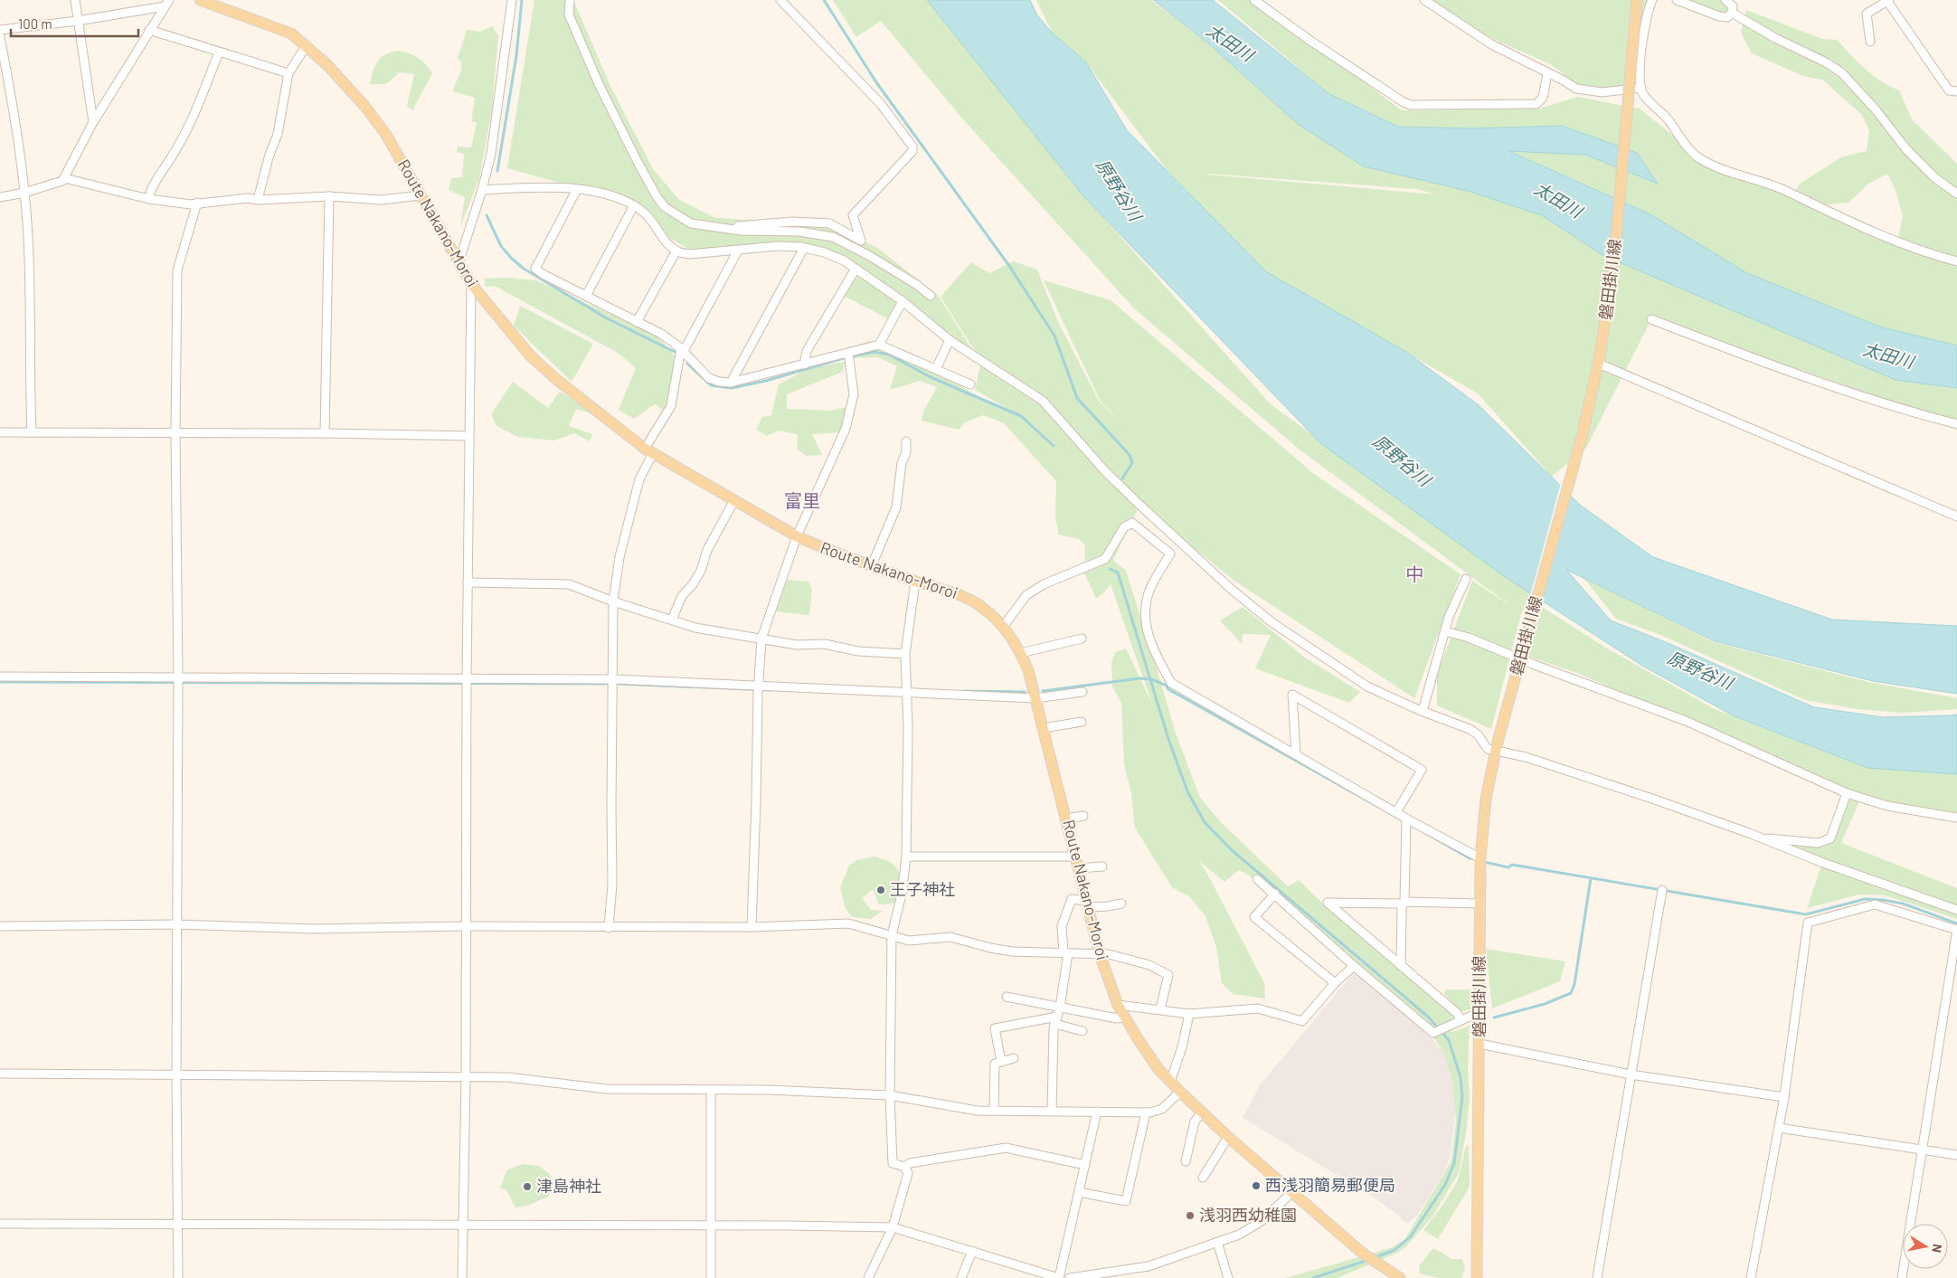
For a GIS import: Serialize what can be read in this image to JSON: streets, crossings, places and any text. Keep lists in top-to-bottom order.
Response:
{
  "streets": {
    "main road": ["Route Nakano-Moroi", "磐田掛川線"]
  },
  "districts": ["富里", "中"],
  "water": ["太田川", "原野谷川"],
  "places": [
    "王子神社",
    "西浅羽簡易郵便局",
    "津島神社",
    "浅羽西幼稚園"
  ],
  "scale_bar": "100 m",
  "north": "right"
}
